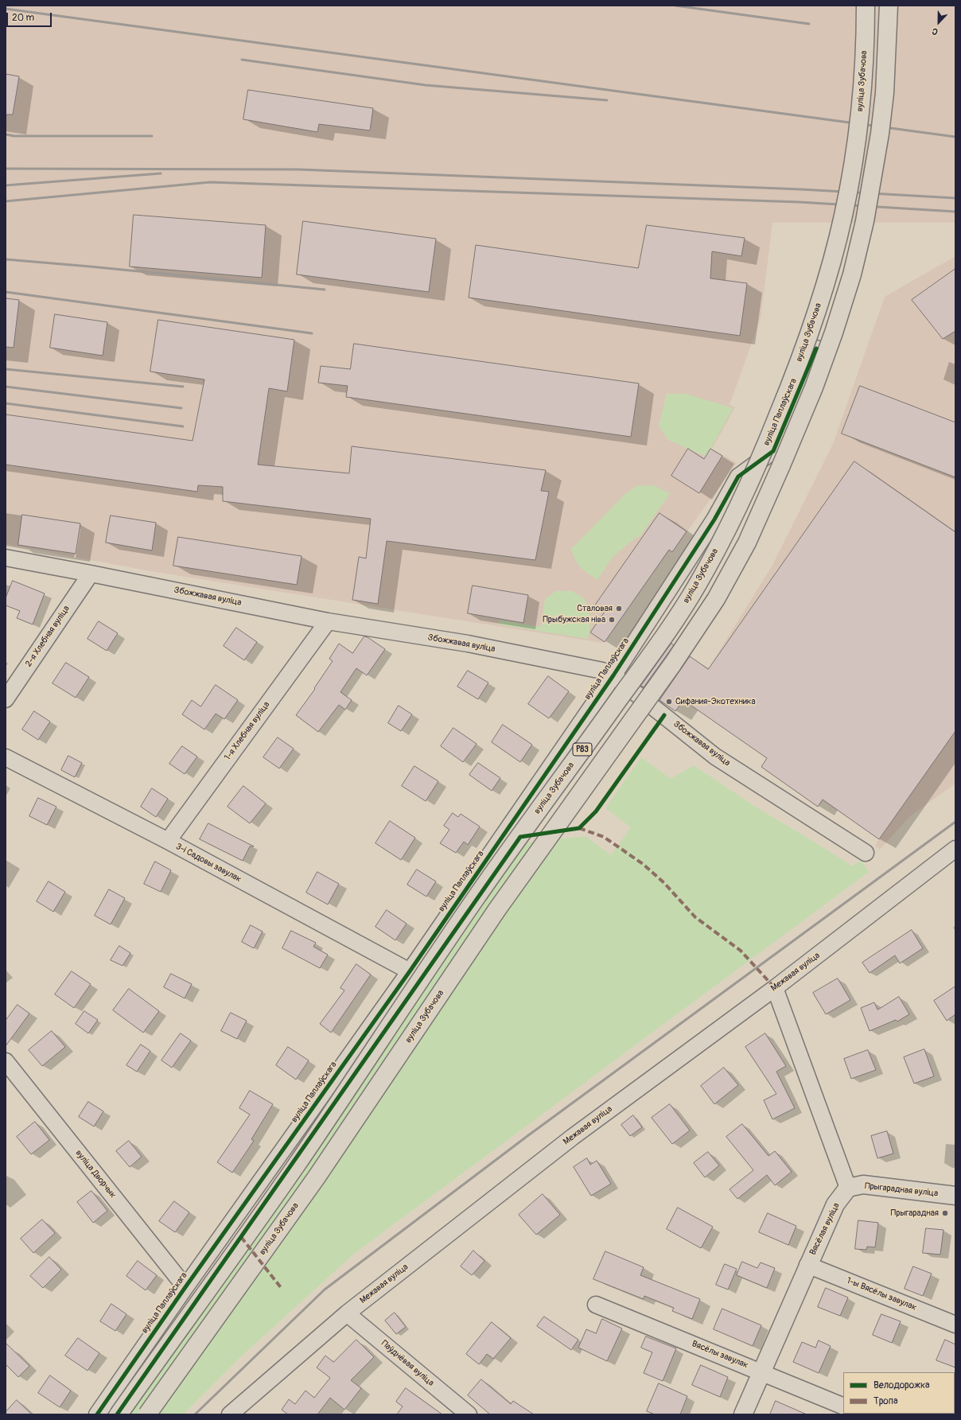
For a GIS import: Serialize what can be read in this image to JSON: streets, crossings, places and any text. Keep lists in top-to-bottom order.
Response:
{
  "streets": {
    "main road": [
      "вуліца Зубачова",
      "Р83",
      "Прыгарадная вуліца",
      "Вясёлая вуліца"
    ],
    "street": [
      "вуліца Паплаўскага",
      "Збожжавая вуліца",
      "2-я Хлебная вуліца",
      "1-я Хлебная вуліца",
      "3-і Садовы завулак",
      "Межавая вуліца",
      "вуліца Дворчык",
      "1-ы Вясёлы завулак",
      "Вясёлы завулак",
      "Паўднёвая вуліца"
    ]
  },
  "crossings": [
    ["вуліца Паплаўскага", "Збожжавая вуліца"],
    ["вуліца Паплаўскага", "3-і Садовы завулак"],
    ["вуліца Паплаўскага", "вуліца Дворчык"],
    ["Збожжавая вуліца", "2-я Хлебная вуліца"],
    ["Збожжавая вуліца", "1-я Хлебная вуліца"],
    ["1-я Хлебная вуліца", "3-і Садовы завулак"],
    ["Межавая вуліца", "Паўднёвая вуліца"],
    ["Прыгарадная вуліца", "Вясёлая вуліца"],
    ["Вясёлая вуліца", "1-ы Вясёлы завулак"],
    ["Вясёлая вуліца", "Вясёлы завулак"]
  ],
  "places": [
    "Сталовая",
    "Прыбужская ніва",
    "Сифания-Экотехника",
    "Прыгарадная"
  ],
  "legend": ["Велодорожка", "Тропа"],
  "scale_bar": "20 m",
  "north": "bottom"
}
